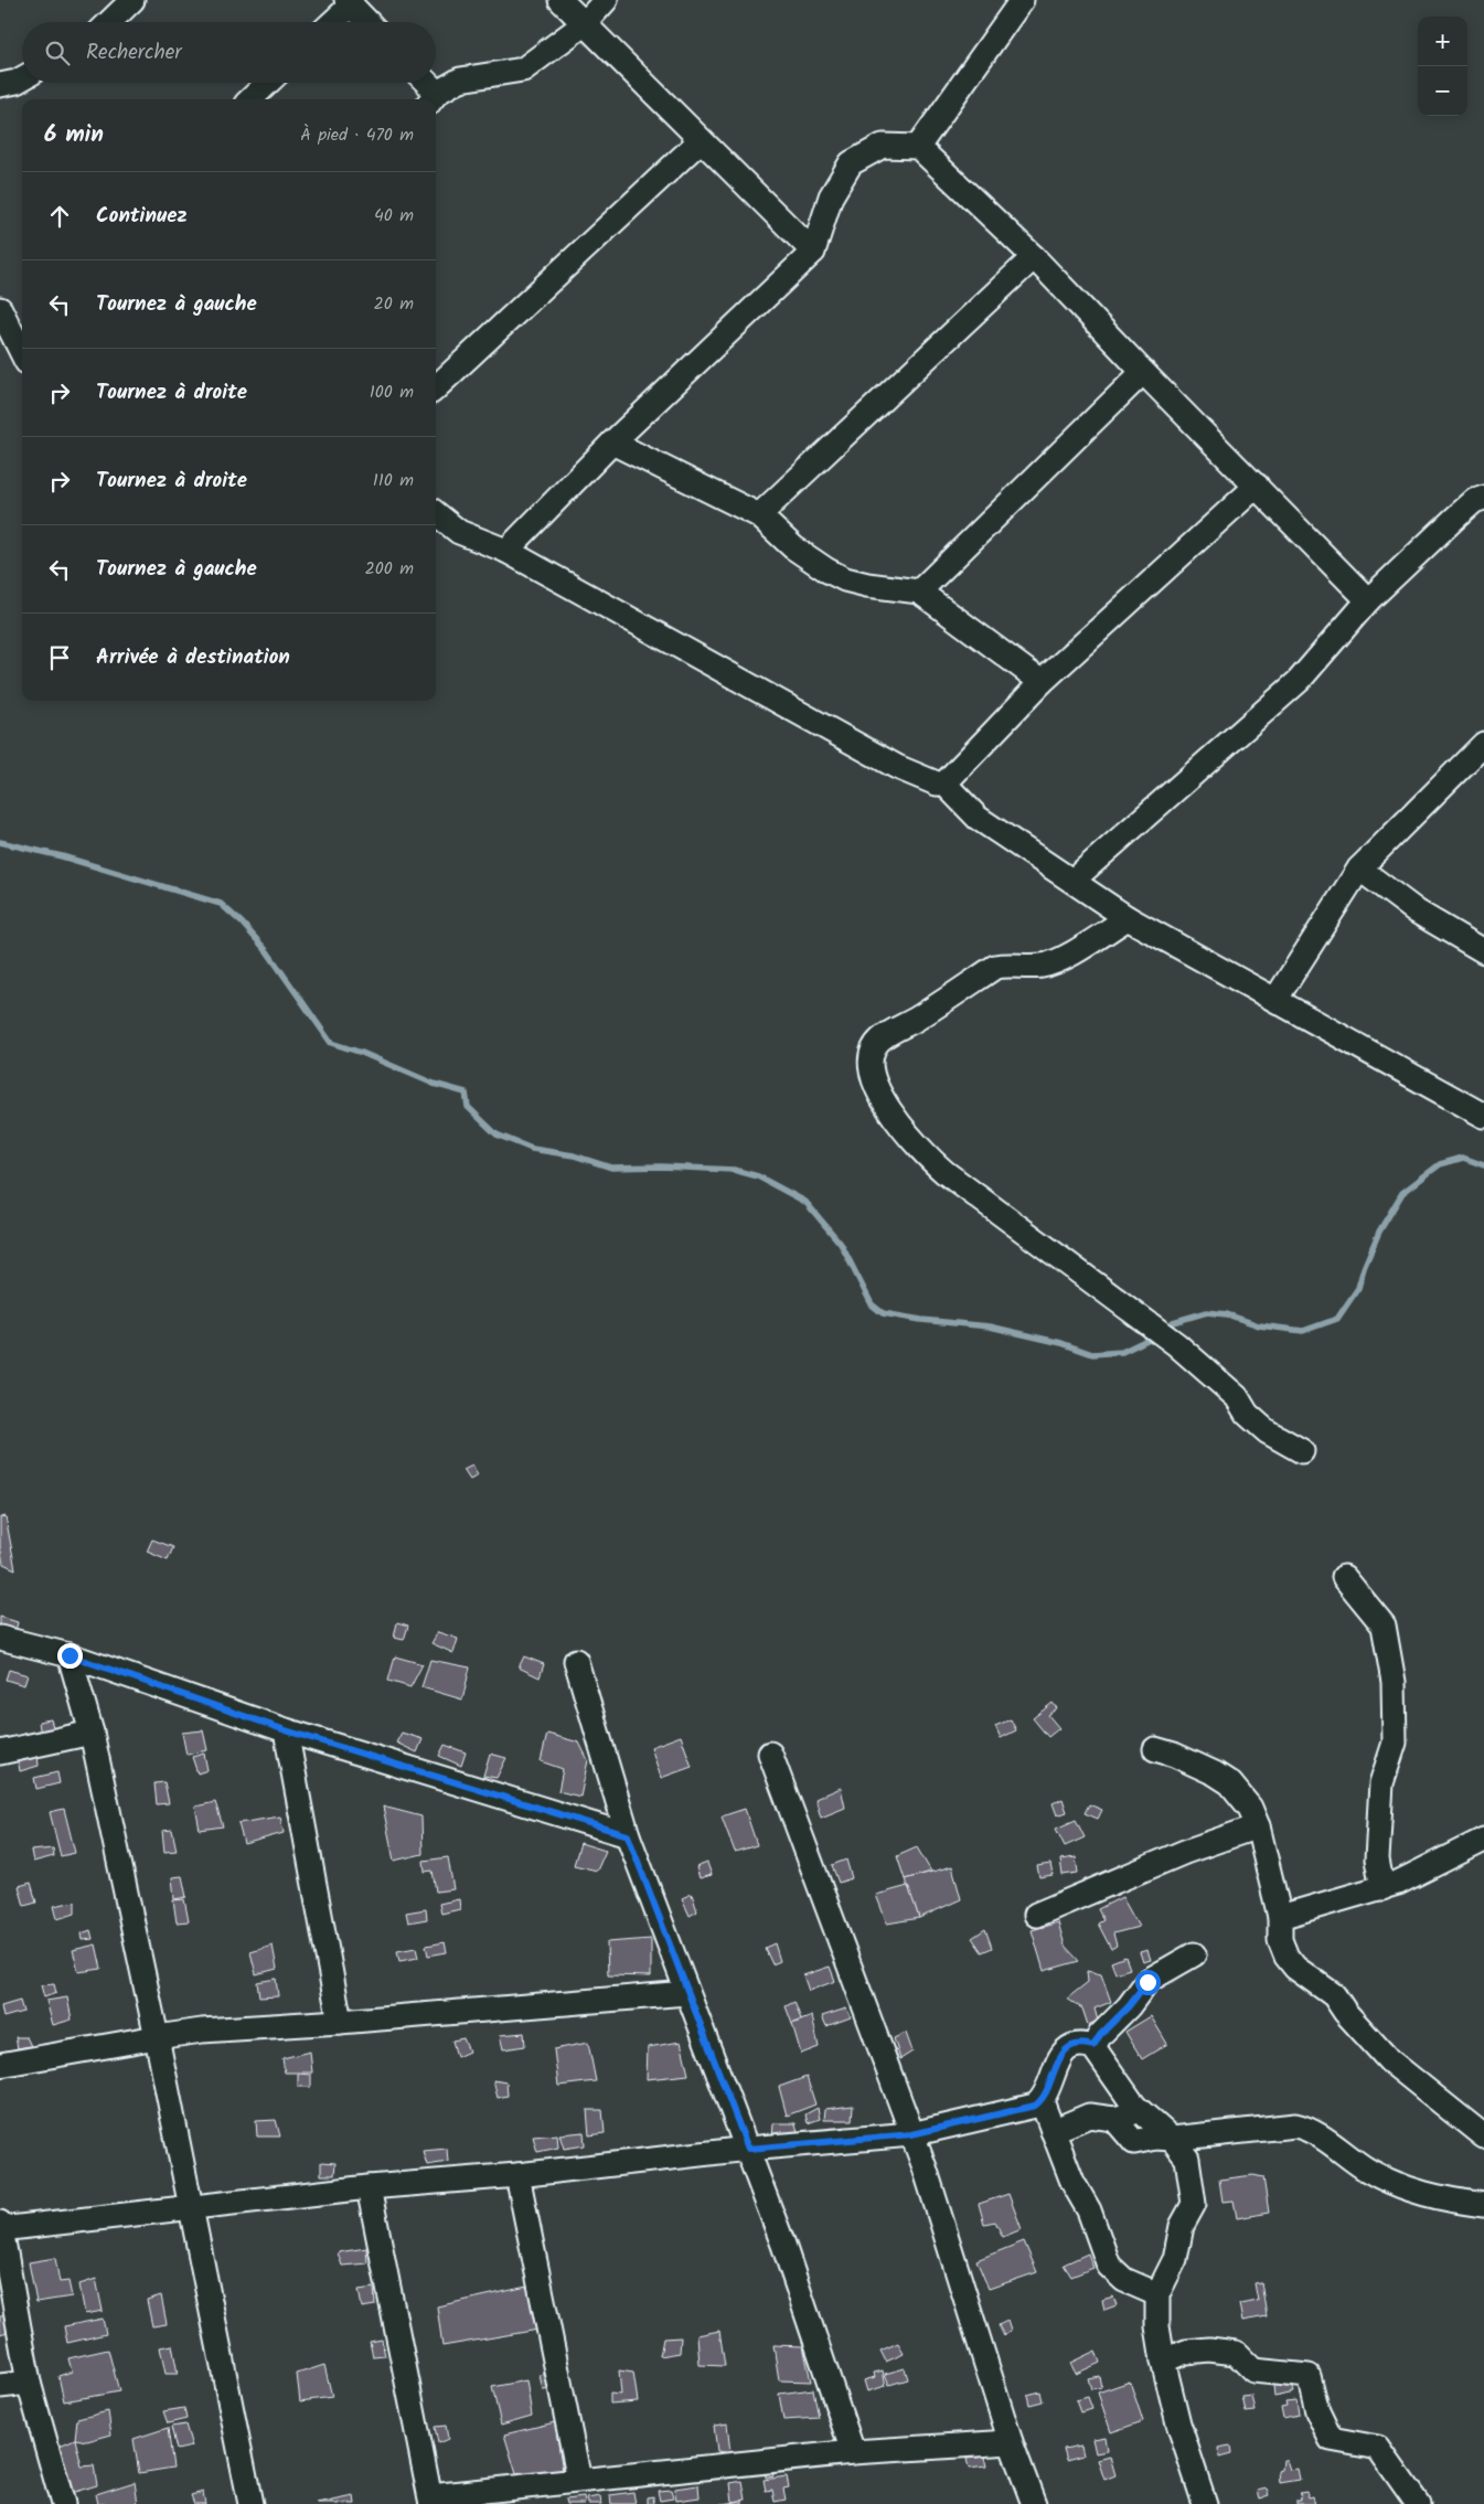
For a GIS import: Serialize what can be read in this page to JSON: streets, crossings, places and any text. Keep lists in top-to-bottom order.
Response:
{
  "page": {
    "map_buttons": ["+", "−"],
    "search": "Rechercher",
    "heading": ["6 min", "À pied · 470 m"],
    "list": [
      ["Continuez", "40 m"],
      ["Tournez à gauche", "20 m"],
      ["Tournez à droite", "100 m"],
      ["Tournez à droite", "110 m"],
      ["Tournez à gauche", "200 m"],
      "Arrivée à destination"
    ]
  }
}
